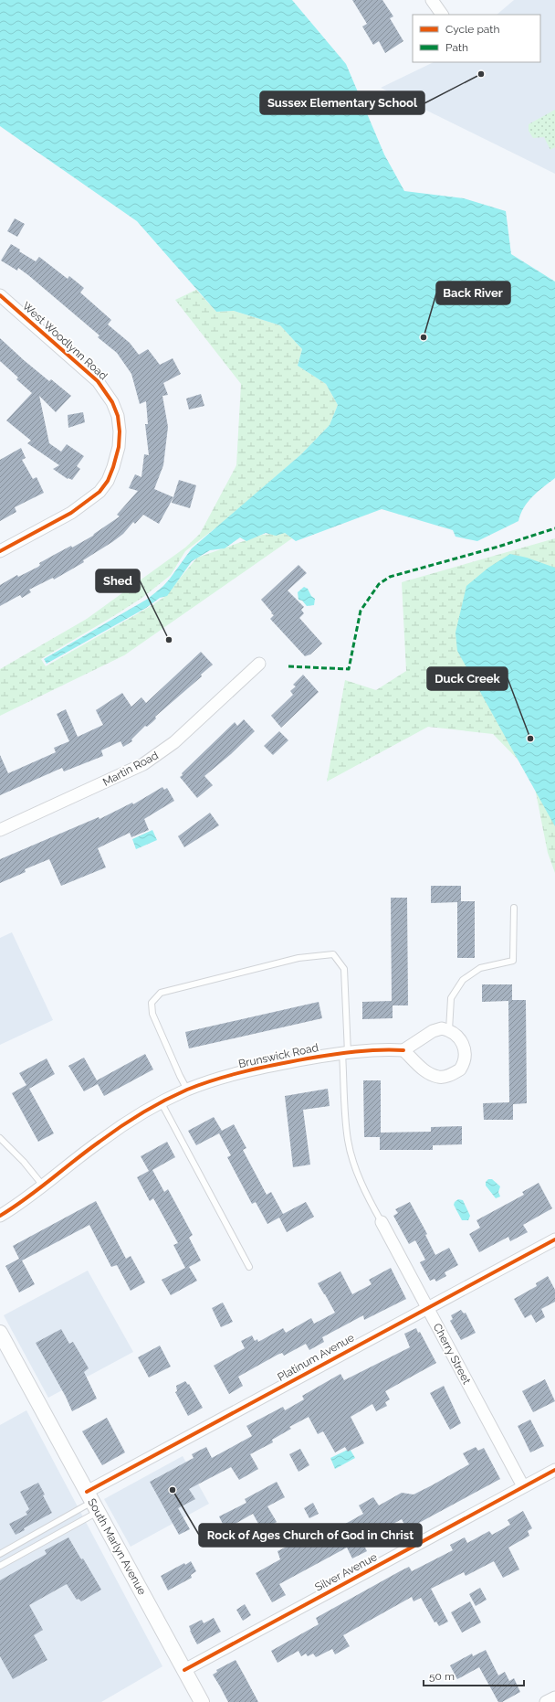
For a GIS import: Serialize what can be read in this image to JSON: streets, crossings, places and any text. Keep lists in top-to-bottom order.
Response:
{
  "streets": {
    "street": [
      "West Woodlynn Road",
      "Martin Road",
      "Brunswick Road",
      "Cherry Street",
      "Platinum Avenue",
      "South Marlyn Avenue",
      "Silver Avenue"
    ]
  },
  "crossings": [
    ["Cherry Street", "Platinum Avenue"],
    ["Cherry Street", "Silver Avenue"],
    ["Platinum Avenue", "South Marlyn Avenue"],
    ["South Marlyn Avenue", "Silver Avenue"]
  ],
  "places": [
    "Sussex Elementary School",
    "Back River",
    "Shed",
    "Duck Creek",
    "Rock of Ages Church of God in Christ"
  ],
  "legend": ["Cycle path", "Path"],
  "scale_bar": "50 m"
}
